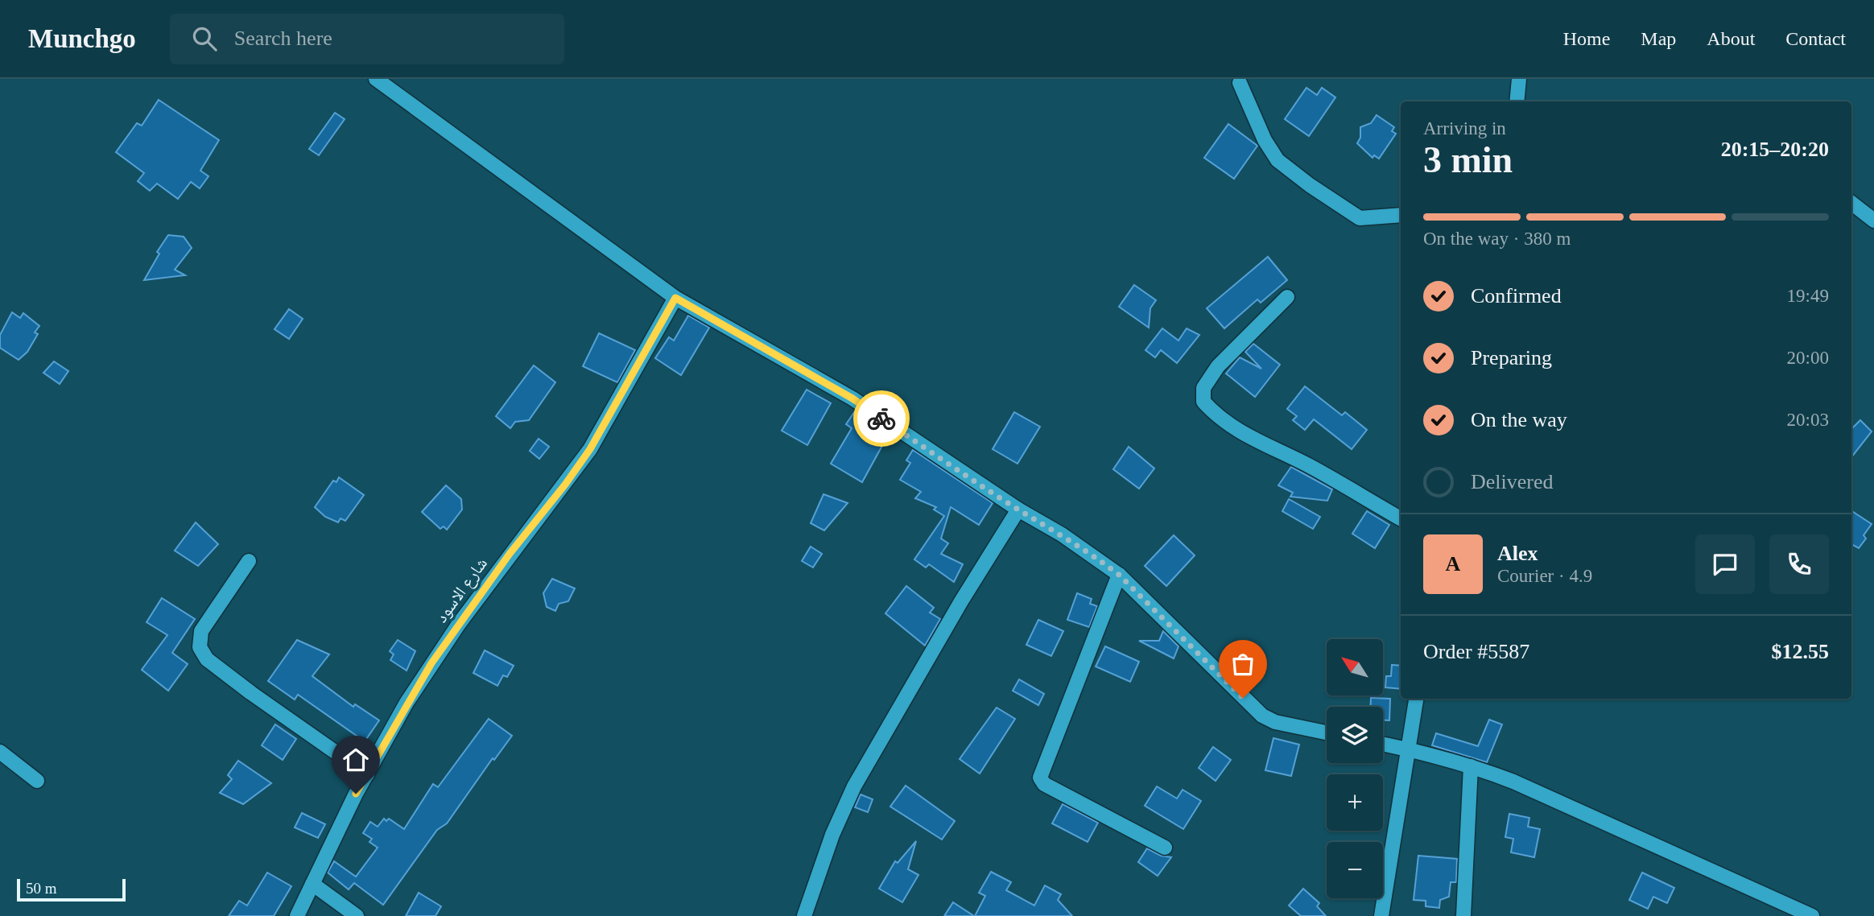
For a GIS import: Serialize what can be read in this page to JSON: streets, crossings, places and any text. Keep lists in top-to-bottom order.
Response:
{
  "streets": {
    "street": ["شارع الاسود"]
  },
  "scale_bar": "50 m",
  "north": "top left",
  "page": {
    "header": "Munchgo",
    "search": "Search here",
    "nav": [
      "Home",
      "Map",
      "About",
      "Contact"
    ],
    "heading": ["3 min", "Arriving in", "20:15–20:20"],
    "panel": [
      "Alex",
      "Courier · 4.9",
      "Order #5587",
      "$12.55"
    ],
    "bar": "On the way · 380 m",
    "list": [
      ["Confirmed", "19:49"],
      ["Preparing", "20:00"],
      ["On the way", "20:03"],
      "Delivered"
    ],
    "round": "A",
    "map_buttons": ["+", "−"],
    "scale": "50 m"
  }
}
